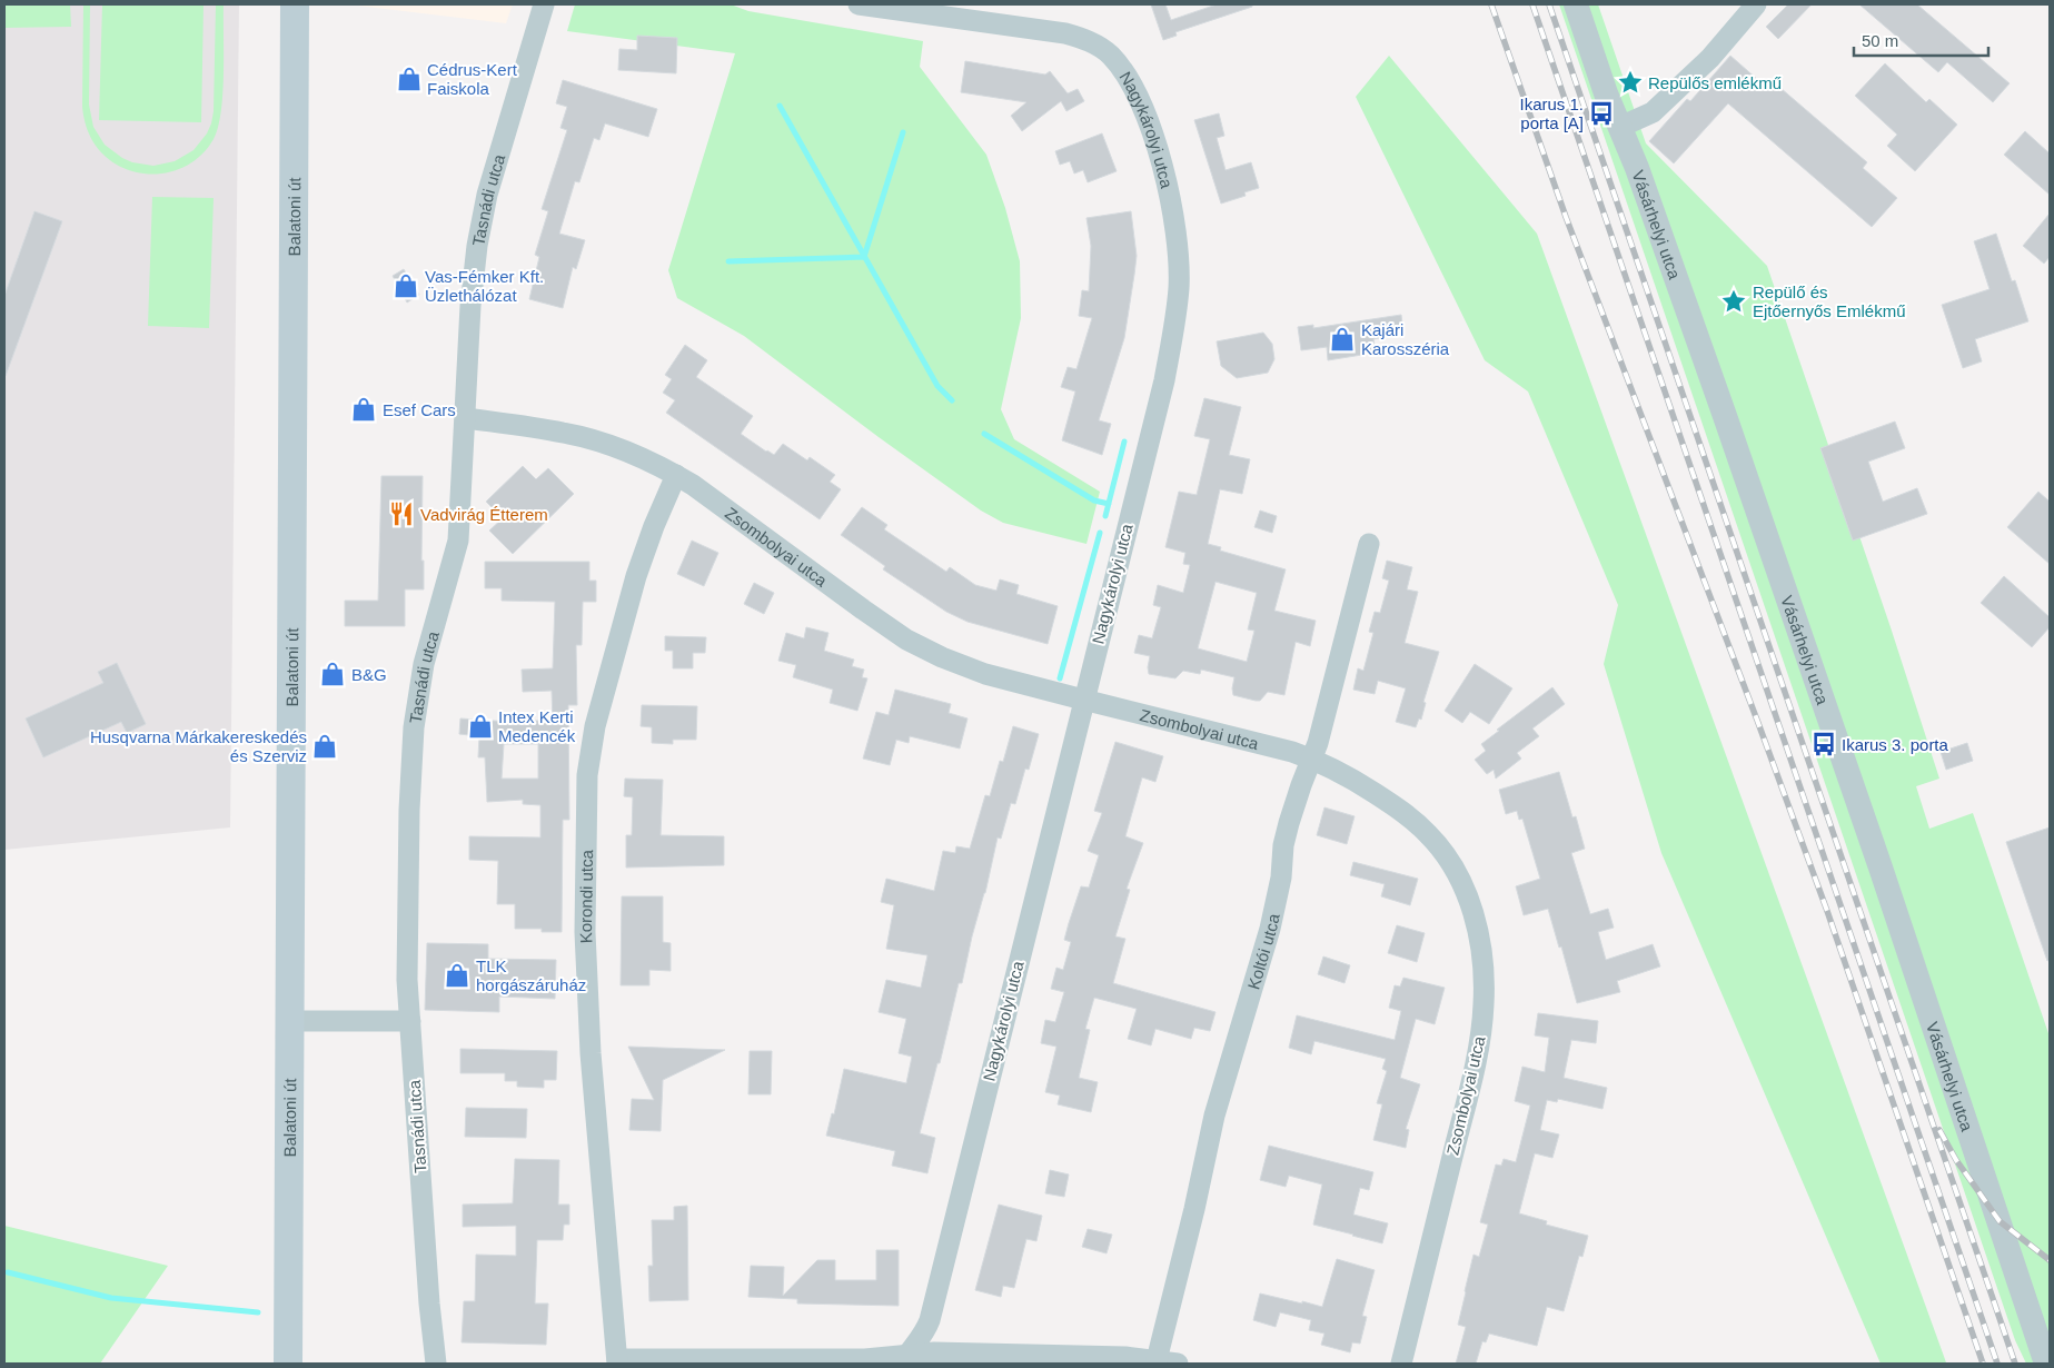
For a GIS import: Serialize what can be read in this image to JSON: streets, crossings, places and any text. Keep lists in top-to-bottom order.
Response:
{
  "streets": {
    "main road": ["Balatoni út"],
    "street": [
      "Nagykárolyi utca",
      "Tasnádi utca",
      "Vásárhelyi utca",
      "Zsombolyai utca",
      "Korondi utca",
      "Koltói utca"
    ]
  },
  "crossings": [
    ["Nagykárolyi utca", "Zsombolyai utca"],
    ["Tasnádi utca", "Zsombolyai utca"],
    ["Zsombolyai utca", "Korondi utca"],
    ["Zsombolyai utca", "Koltói utca"]
  ],
  "places": {
    "shop": [
      "Cédrus-Kert Faiskola",
      "Vas-Fémker Kft. Üzlethálózat",
      "Kajári Karosszéria",
      "Esef Cars",
      "B&G",
      "Intex Kerti Medencék",
      "Husqvarna Márkakereskedés és Szerviz",
      "TLK horgászáruház"
    ],
    "place": ["Repülős emlékmű", "Repülő és Ejtőernyős Emlékmű"],
    "bus stop": ["Ikarus 1. porta [A]", "Ikarus 3. porta"],
    "restaurant": ["Vadvirág Étterem"]
  },
  "scale_bar": "50 m"
}
